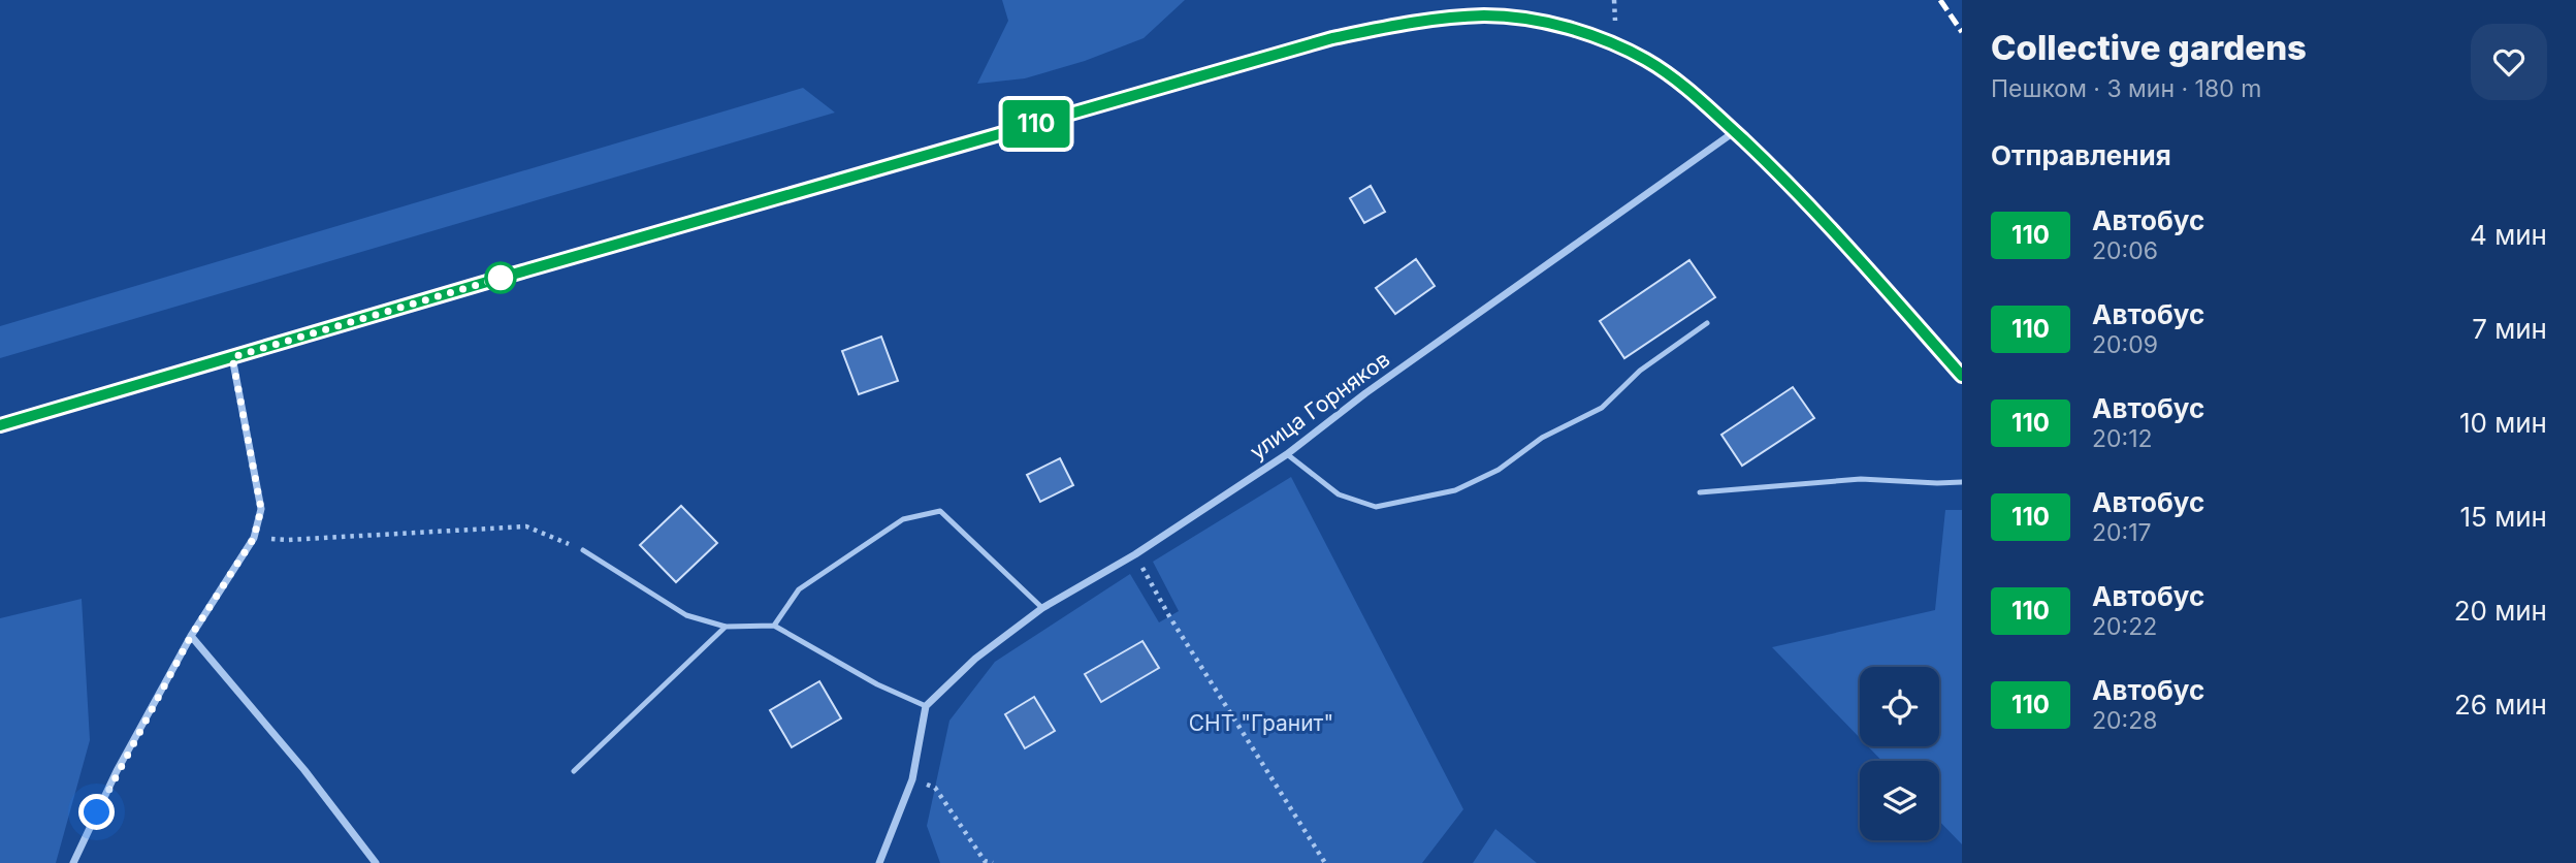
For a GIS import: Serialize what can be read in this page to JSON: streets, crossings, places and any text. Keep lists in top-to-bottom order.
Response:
{
  "streets": {
    "street": ["улица Горняков"]
  },
  "parks": ["СНТ \"Гранит\""],
  "lines": ["bus line 110"],
  "page": {
    "on_map": "110",
    "heading": [
      ["Collective gardens", "Пешком · 3 мин · 180 m"],
      "Отправления"
    ],
    "list": [
      {
        "mark": "110",
        "name": "Автобус",
        "note": "20:06",
        "value": "4 мин"
      },
      {
        "mark": "110",
        "name": "Автобус",
        "note": "20:09",
        "value": "7 мин"
      },
      {
        "mark": "110",
        "name": "Автобус",
        "note": "20:12",
        "value": "10 мин"
      },
      {
        "mark": "110",
        "name": "Автобус",
        "note": "20:17",
        "value": "15 мин"
      },
      {
        "mark": "110",
        "name": "Автобус",
        "note": "20:22",
        "value": "20 мин"
      },
      {
        "mark": "110",
        "name": "Автобус",
        "note": "20:28",
        "value": "26 мин"
      }
    ]
  }
}
